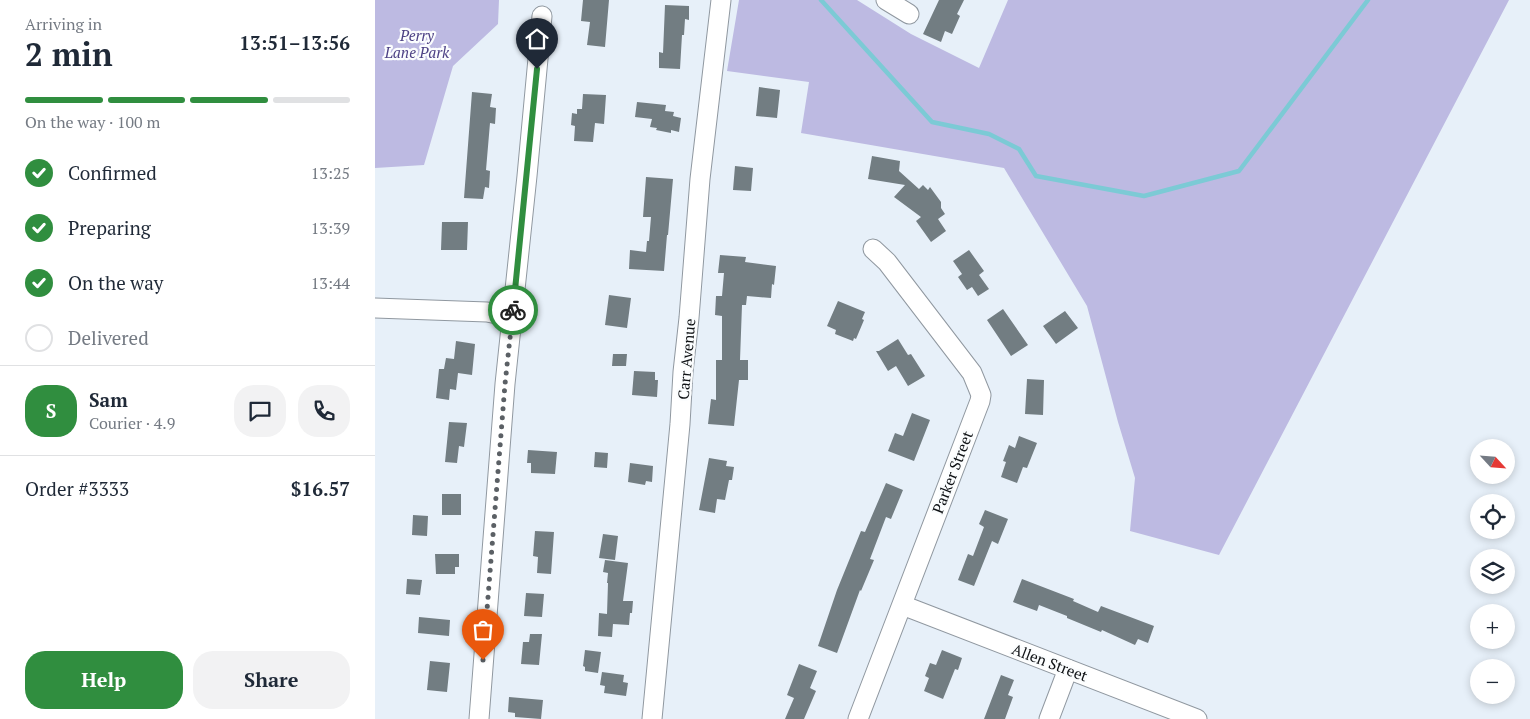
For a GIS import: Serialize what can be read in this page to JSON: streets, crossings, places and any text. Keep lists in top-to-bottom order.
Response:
{
  "streets": {
    "street": ["Carr Avenue", "Parker Street", "Allen Street"]
  },
  "crossings": [
    ["Parker Street", "Allen Street"]
  ],
  "parks": ["Perry Lane Park"],
  "north": "bottom right",
  "page": {
    "heading": ["2 min", "Arriving in", "13:51–13:56"],
    "panel": [
      "Sam",
      "Courier · 4.9",
      "Order #3333",
      "$16.57"
    ],
    "bar": "On the way · 100 m",
    "list": [
      ["Confirmed", "13:25"],
      ["Preparing", "13:39"],
      ["On the way", "13:44"],
      "Delivered"
    ],
    "round": "S",
    "map_buttons": ["+", "−"],
    "buttons": ["Help", "Share"]
  }
}
